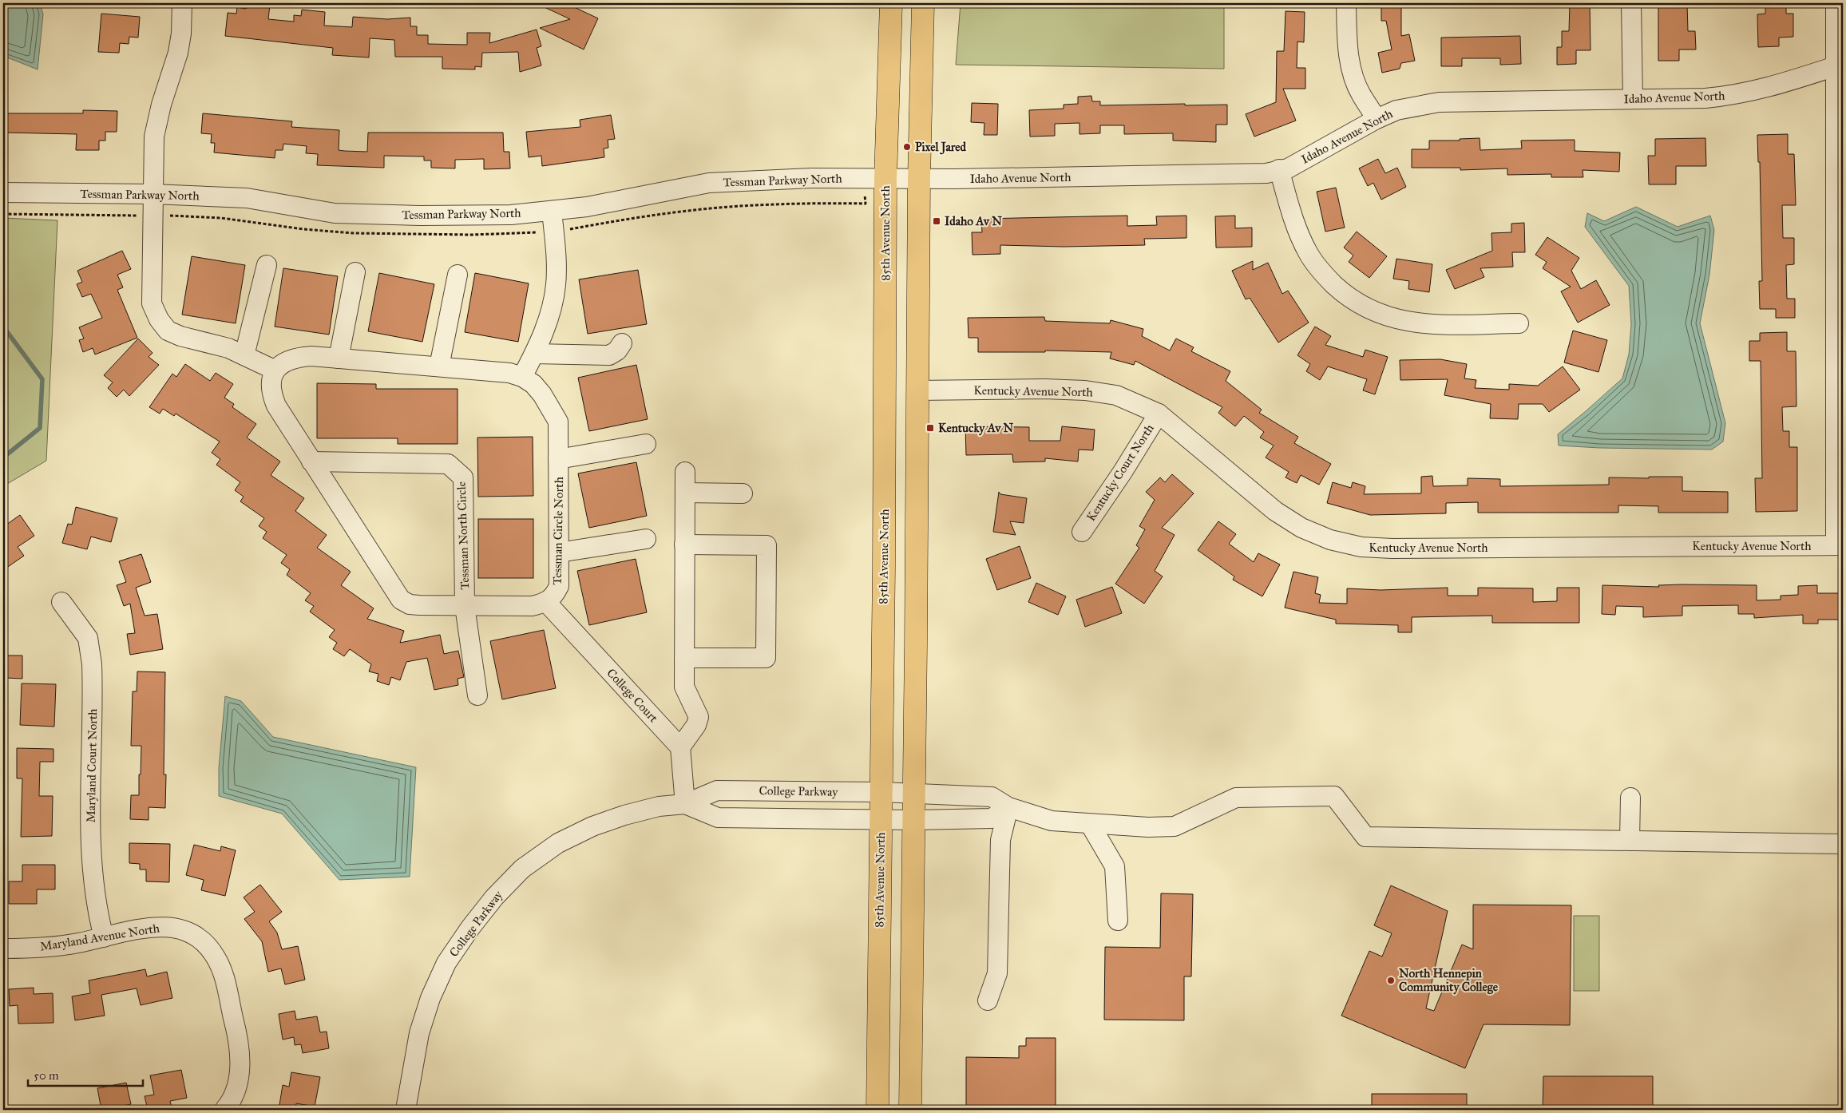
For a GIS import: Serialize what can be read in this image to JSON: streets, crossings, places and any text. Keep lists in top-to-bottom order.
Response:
{
  "streets": {
    "main road": ["85th Avenue North"],
    "street": [
      "Idaho Avenue North",
      "Tessman Parkway North",
      "Kentucky Avenue North",
      "Kentucky Court North",
      "Tessman Circle North",
      "Tessman North Circle",
      "College Court",
      "Maryland Court North",
      "College Parkway",
      "Maryland Avenue North"
    ]
  },
  "crossings": [
    ["Idaho Avenue North", "Tessman Parkway North"],
    ["Tessman Parkway North", "85th Avenue North"],
    ["85th Avenue North", "College Parkway"],
    ["Kentucky Avenue North", "Kentucky Court North"],
    ["Tessman Circle North", "Tessman North Circle"],
    ["Tessman Circle North", "College Court"],
    ["Maryland Court North", "Maryland Avenue North"]
  ],
  "places": {
    "other": ["Pixel Jared", "North Hennepin Community College"],
    "transit": ["Idaho Av N", "Kentucky Av N"]
  },
  "scale_bar": "50 m"
}
